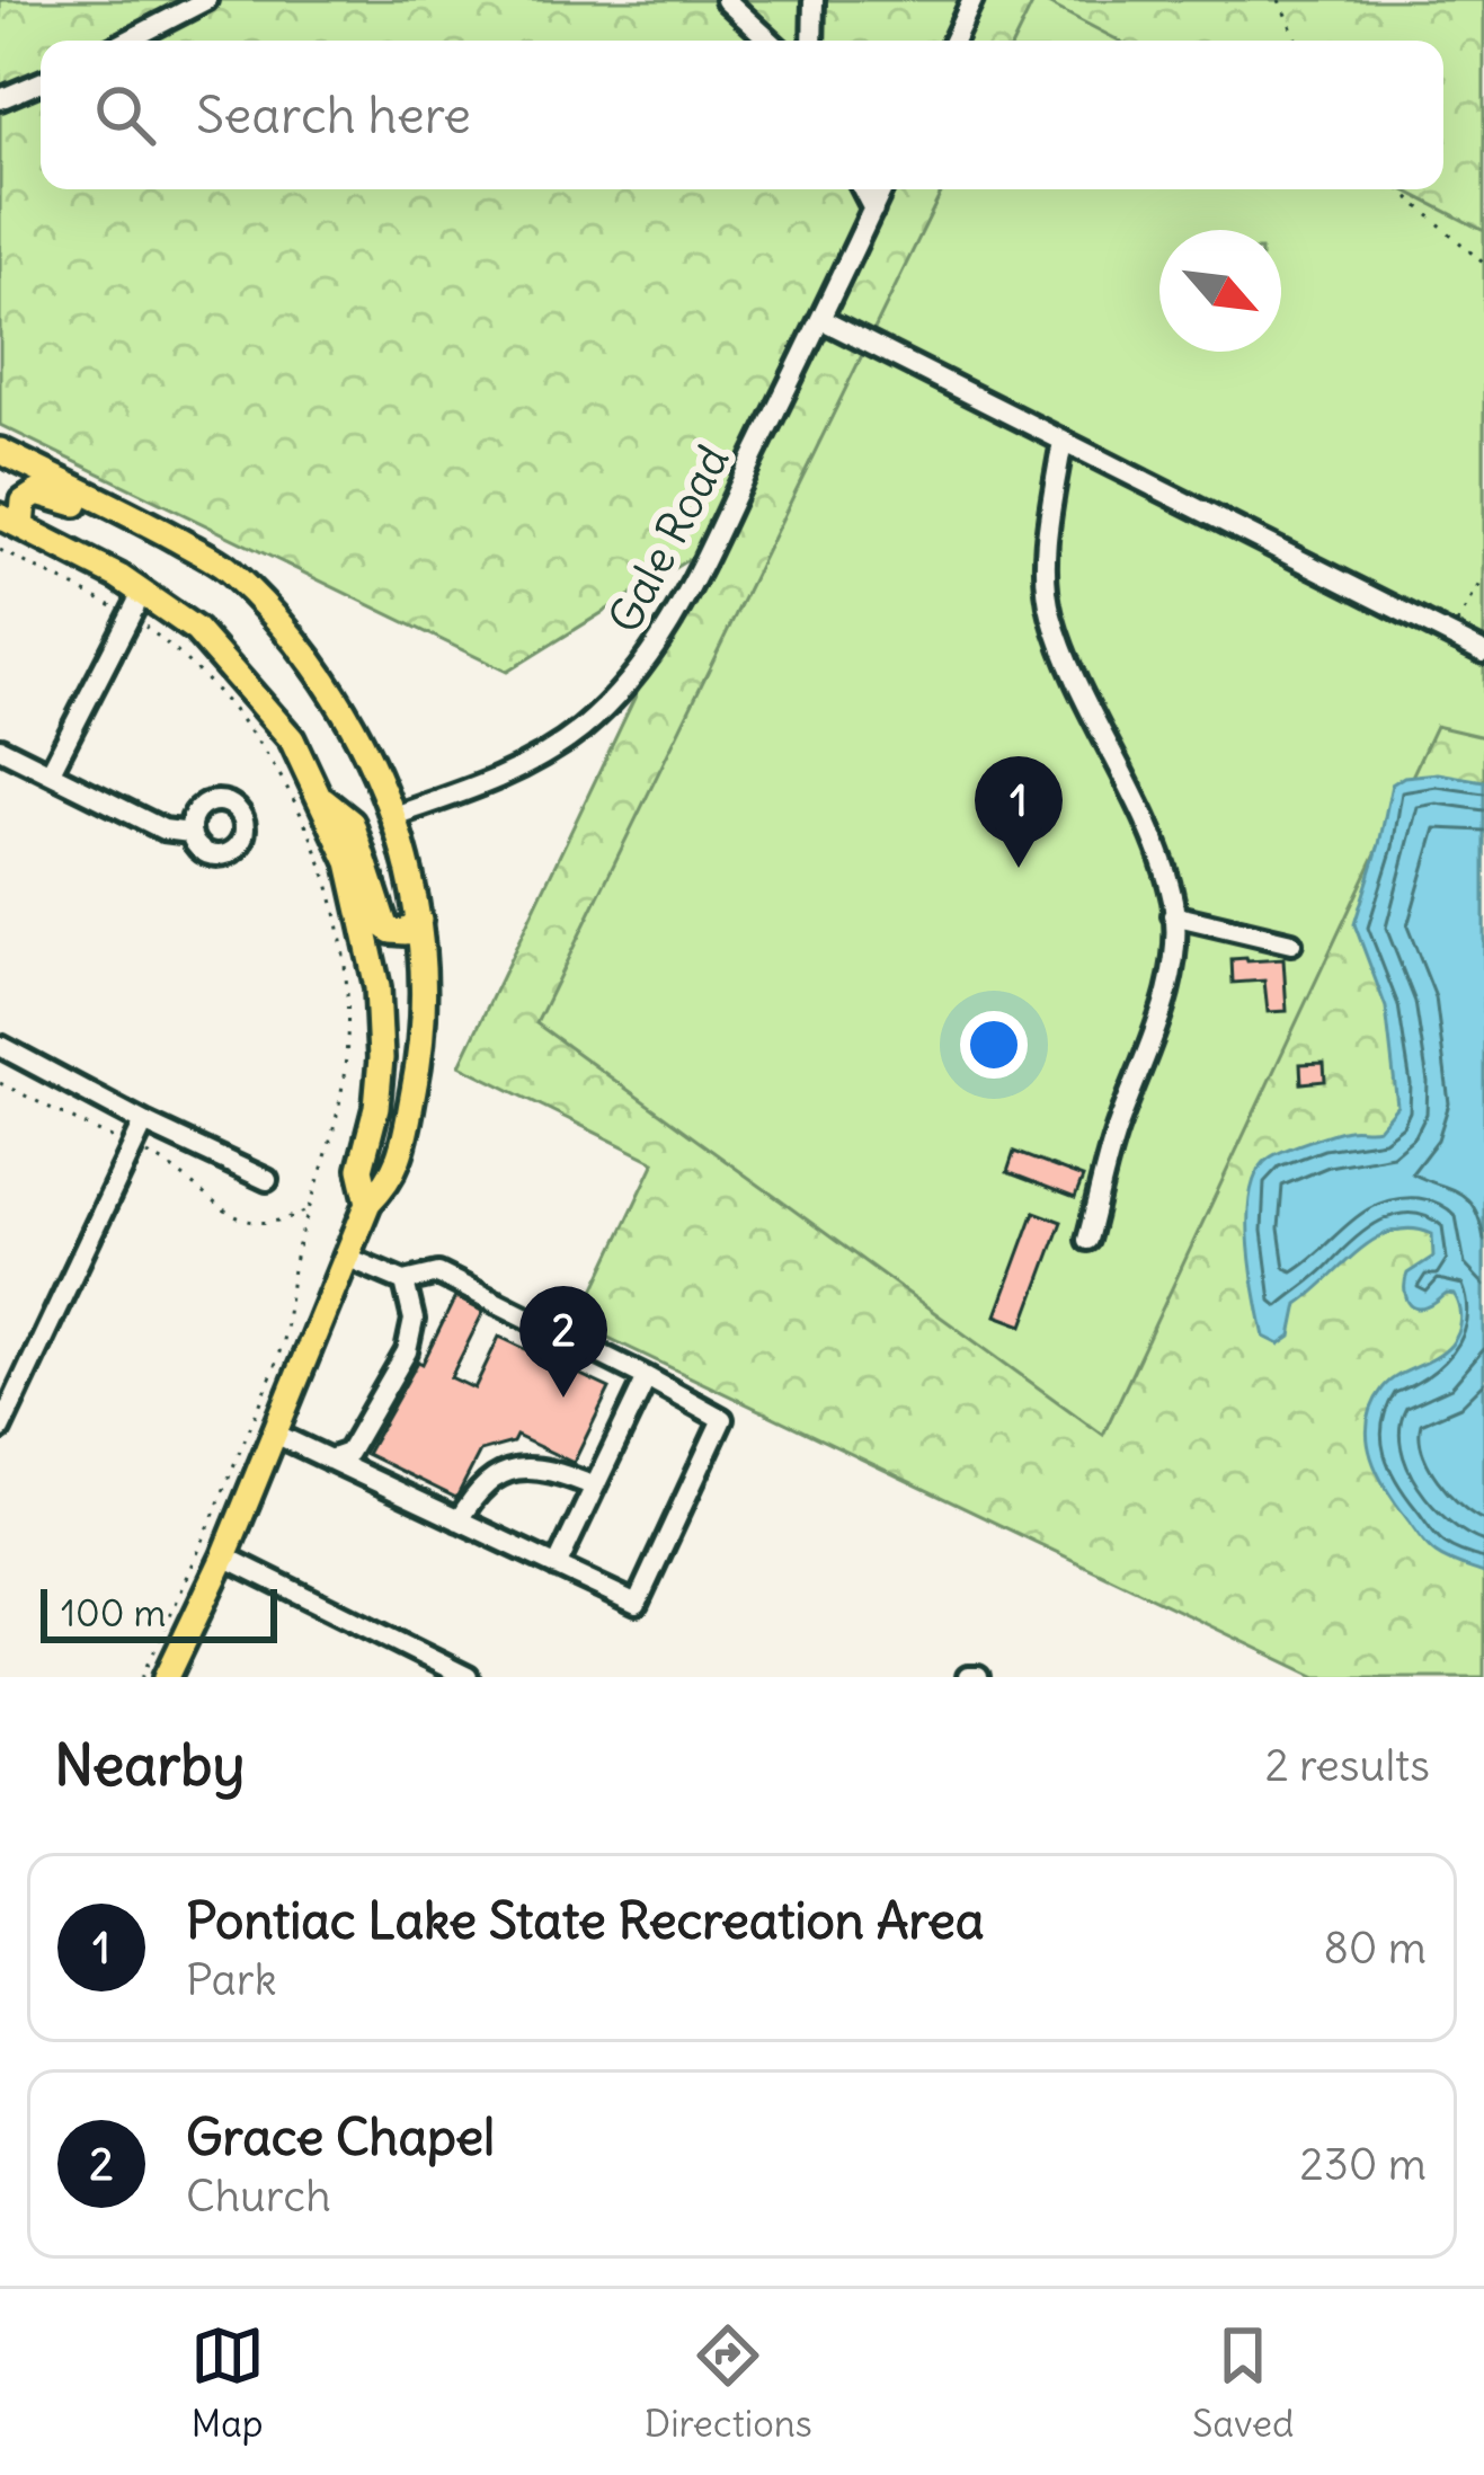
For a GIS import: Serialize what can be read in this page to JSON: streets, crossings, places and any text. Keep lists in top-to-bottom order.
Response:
{
  "streets": {
    "street": ["Gale Road"]
  },
  "scale_bar": "100 m",
  "north": "bottom right",
  "page": {
    "search": "Search here",
    "pins": ["1", "2"],
    "scale": "100 m",
    "heading": ["Nearby", "2 results"],
    "list": [
      {
        "mark": "1",
        "name": "Pontiac Lake State Recreation Area",
        "note": "Park",
        "value": "80 m"
      },
      {
        "mark": "2",
        "name": "Grace Chapel",
        "note": "Church",
        "value": "230 m"
      }
    ],
    "nav": ["Map", "Directions", "Saved"]
  }
}
